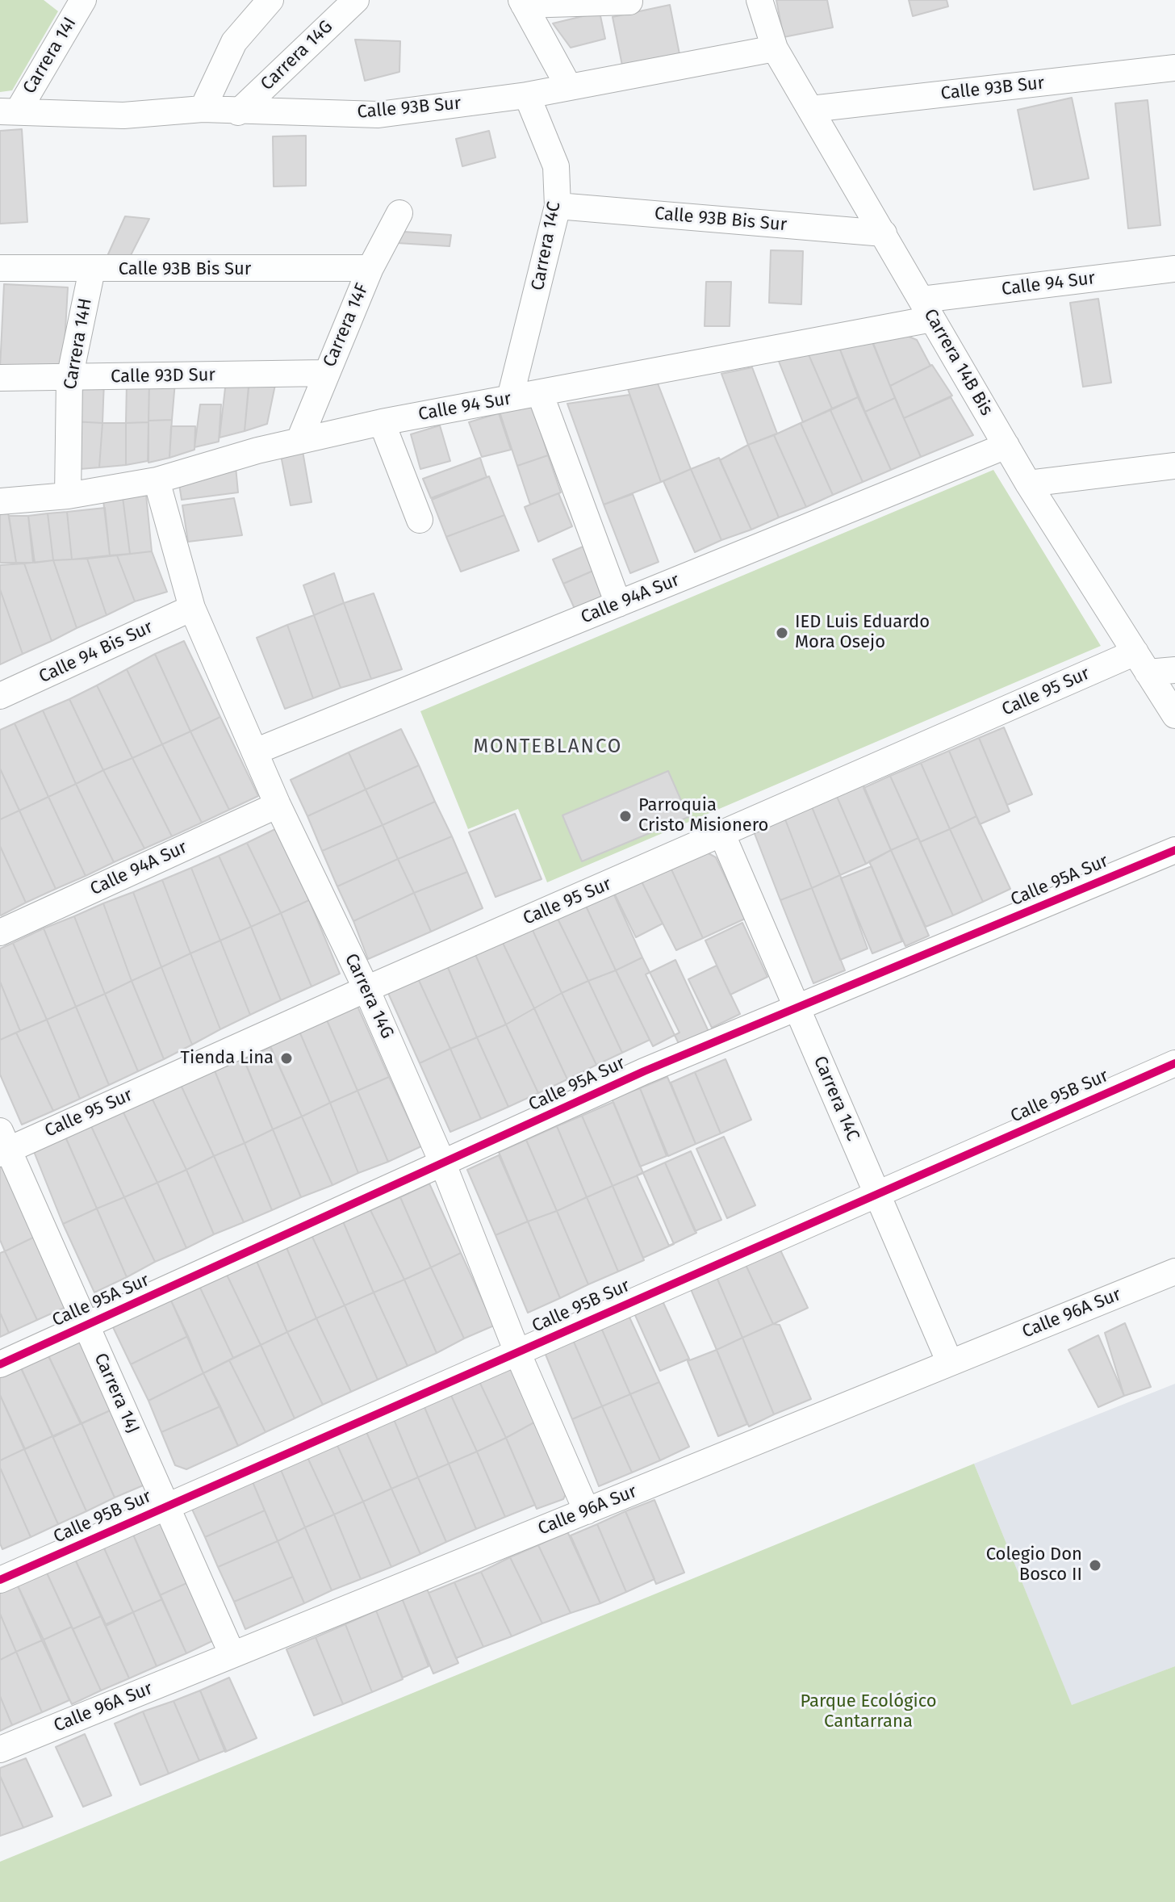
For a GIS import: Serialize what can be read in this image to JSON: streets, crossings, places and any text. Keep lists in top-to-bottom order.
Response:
{
  "streets": {
    "street": [
      "Carrera 14I",
      "Carrera 14G",
      "Calle 93B Sur",
      "Calle 93B Bis Sur",
      "Carrera 14C",
      "Calle 94 Sur",
      "Carrera 14F",
      "Carrera 14H",
      "Carrera 14B Bis",
      "Calle 93D Sur",
      "Calle 94A Sur",
      "Calle 94 Bis Sur",
      "Calle 95 Sur",
      "Calle 95A Sur",
      "Calle 95B Sur",
      "Calle 96A Sur",
      "Carrera 14J"
    ]
  },
  "crossings": [
    ["Carrera 14I", "Calle 93B Sur"],
    ["Carrera 14G", "Calle 93B Sur"],
    ["Carrera 14G", "Calle 94 Sur"],
    ["Carrera 14G", "Calle 94A Sur"],
    ["Carrera 14G", "Calle 94 Bis Sur"],
    ["Carrera 14G", "Calle 95 Sur"],
    ["Carrera 14G", "Calle 95A Sur"],
    ["Carrera 14G", "Calle 95B Sur"],
    ["Carrera 14G", "Calle 96A Sur"],
    ["Calle 93B Sur", "Carrera 14C"],
    ["Calle 93B Sur", "Carrera 14B Bis"],
    ["Calle 93B Bis Sur", "Carrera 14C"],
    ["Calle 93B Bis Sur", "Carrera 14F"],
    ["Calle 93B Bis Sur", "Carrera 14H"],
    ["Calle 93B Bis Sur", "Carrera 14B Bis"],
    ["Carrera 14C", "Calle 94 Sur"],
    ["Carrera 14C", "Calle 95 Sur"],
    ["Carrera 14C", "Calle 95A Sur"],
    ["Carrera 14C", "Calle 95B Sur"],
    ["Carrera 14C", "Calle 96A Sur"],
    ["Calle 94 Sur", "Carrera 14F"],
    ["Calle 94 Sur", "Carrera 14H"],
    ["Calle 94 Sur", "Carrera 14B Bis"],
    ["Carrera 14F", "Calle 93D Sur"],
    ["Carrera 14H", "Calle 93D Sur"],
    ["Carrera 14B Bis", "Calle 94A Sur"],
    ["Carrera 14B Bis", "Calle 95 Sur"],
    ["Calle 95 Sur", "Carrera 14J"],
    ["Calle 95A Sur", "Carrera 14J"],
    ["Calle 95B Sur", "Carrera 14J"],
    ["Calle 96A Sur", "Carrera 14J"]
  ],
  "districts": ["MONTEBLANCO"],
  "parks": ["Parque Ecológico Cantarrana"],
  "places": [
    "IED Luis Eduardo Mora Osejo",
    "Parroquia Cristo Misionero",
    "Tienda Lina",
    "Colegio Don Bosco II"
  ]
}
